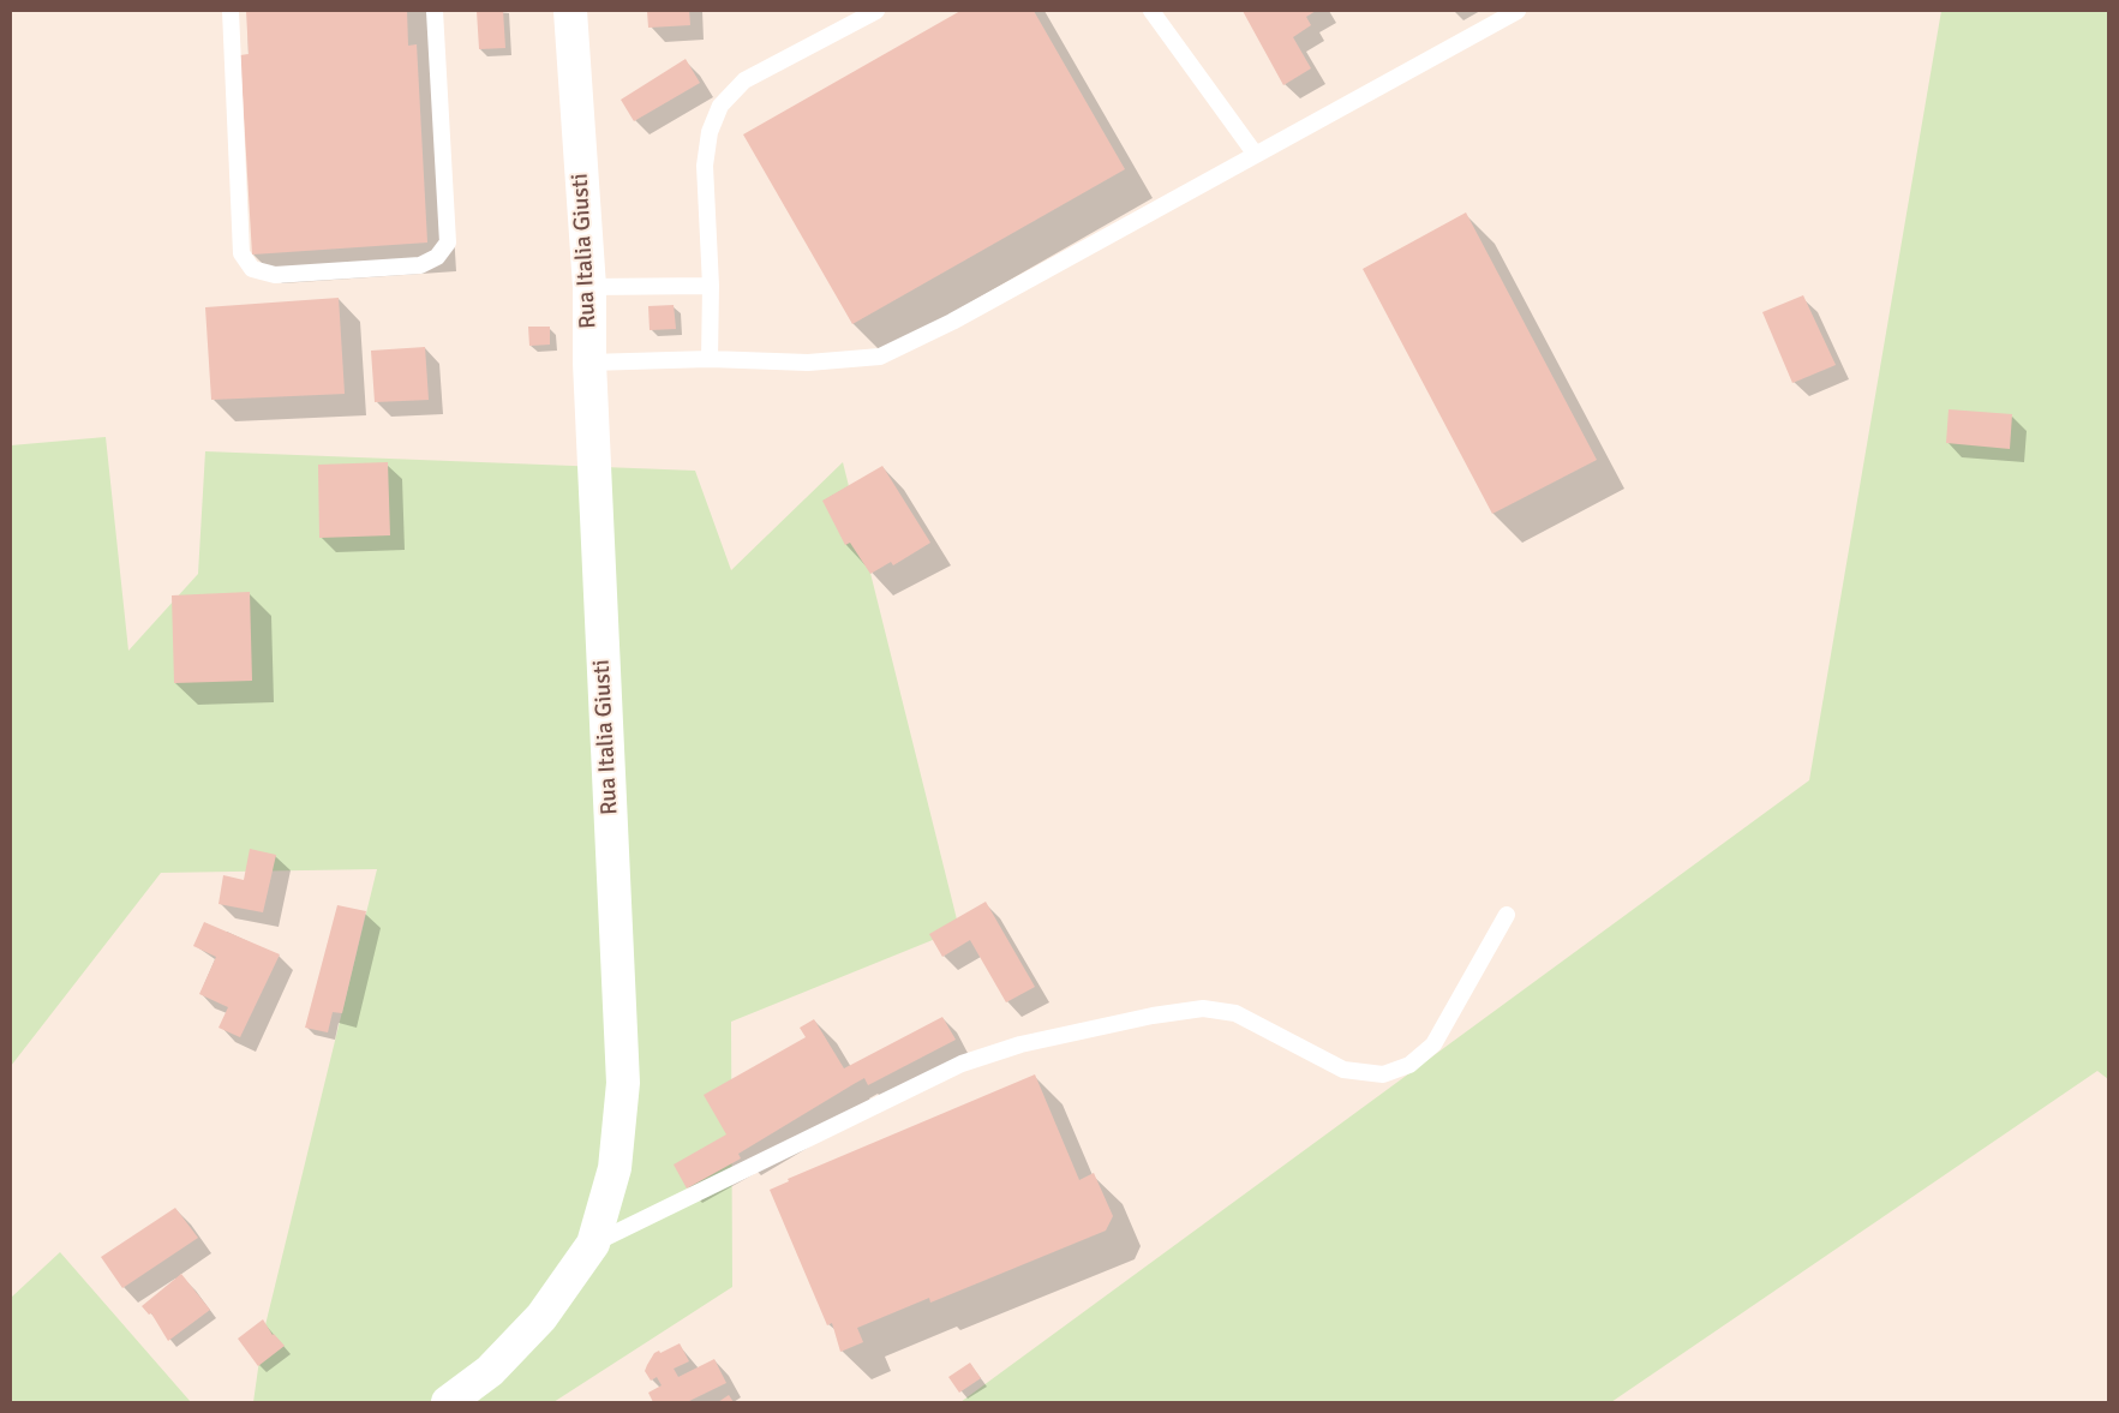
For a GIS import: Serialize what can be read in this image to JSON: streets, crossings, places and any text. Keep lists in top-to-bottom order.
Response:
{
  "streets": {
    "street": ["Rua Italia Giusti"]
  }
}
